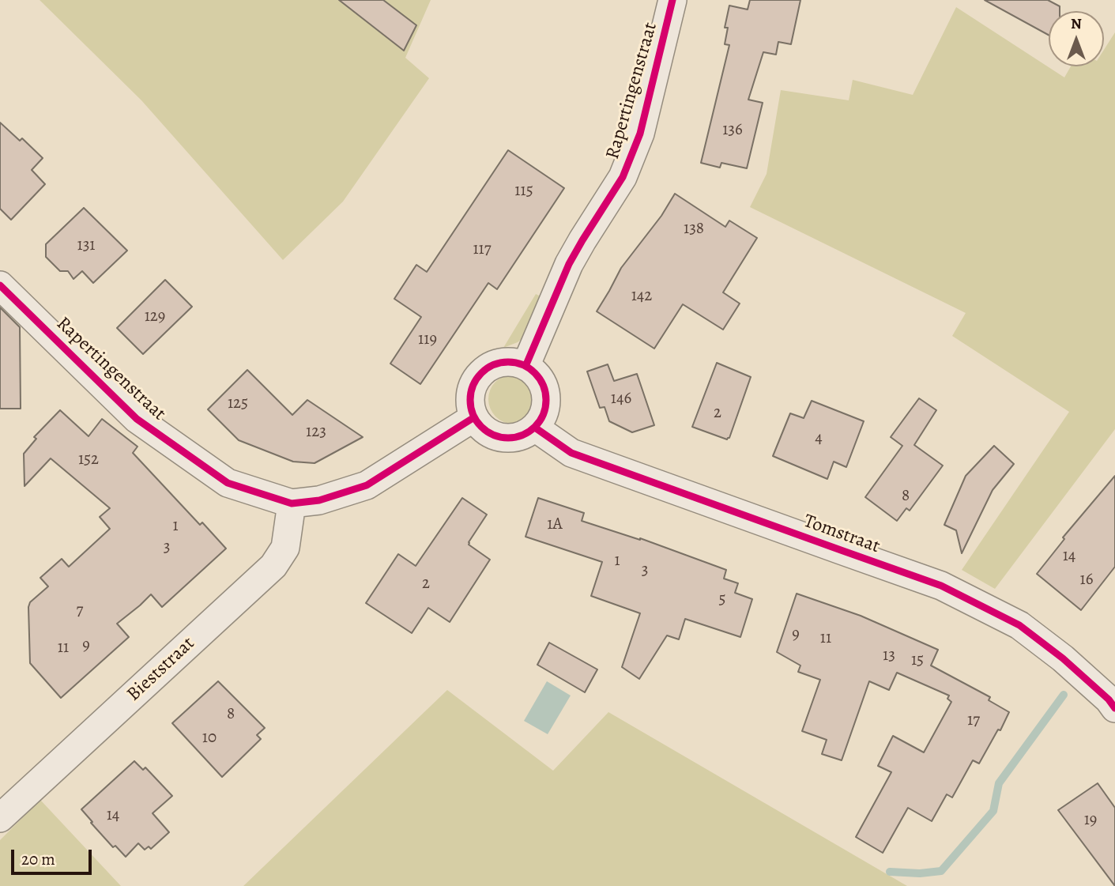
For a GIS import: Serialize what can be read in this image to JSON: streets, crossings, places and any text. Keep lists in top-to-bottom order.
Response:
{
  "streets": {
    "street": ["Rapertingenstraat", "Tomstraat", "Bieststraat"]
  },
  "crossings": [
    ["Rapertingenstraat", "Tomstraat"],
    ["Rapertingenstraat", "Bieststraat"]
  ],
  "house_numbers": [
    "136",
    "115",
    "138",
    "131",
    "117",
    "142",
    "129",
    "119",
    "146",
    "125",
    "2",
    "123",
    "4",
    "152",
    "8",
    "1A",
    "1",
    "3",
    "14",
    "1",
    "3",
    "16",
    "2",
    "5",
    "7",
    "9",
    "11",
    "9",
    "11",
    "13",
    "15",
    "8",
    "17",
    "10",
    "14",
    "19"
  ],
  "scale_bar": "20 m",
  "north": "top"
}
